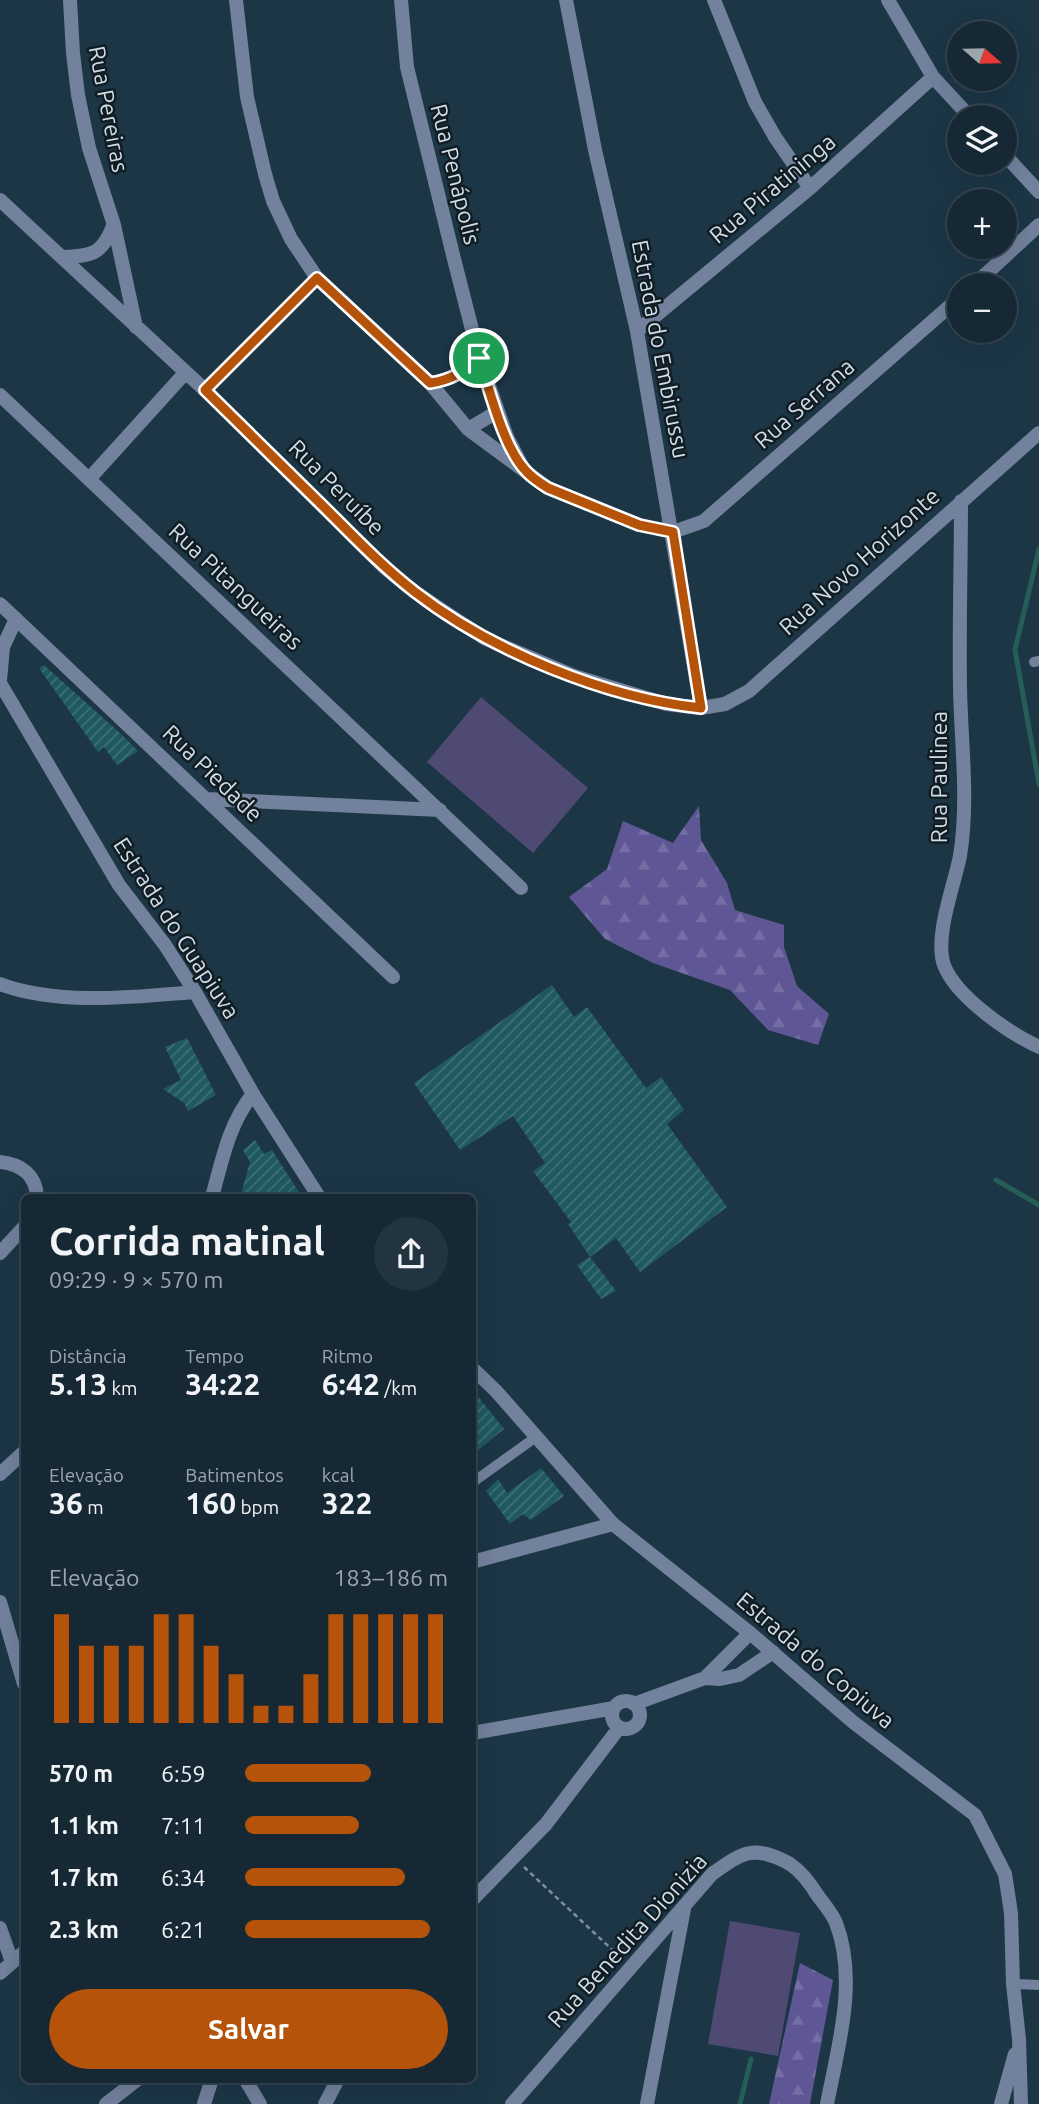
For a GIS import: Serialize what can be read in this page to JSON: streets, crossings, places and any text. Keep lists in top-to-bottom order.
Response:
{
  "streets": {
    "street": [
      "Rua Pereiras",
      "Rua Penápolis",
      "Rua Piratininga",
      "Estrada do Embirussu",
      "Rua Serrana",
      "Rua Peruíbe",
      "Rua Novo Horizonte",
      "Rua Pitangueiras",
      "Rua Piedade",
      "Rua Paulinea",
      "Estrada do Guapiuva",
      "Estrada do Copiuva",
      "Rua Benedita Dionizia"
    ]
  },
  "crossings": [
    ["Rua Pereiras", "Rua Peruíbe"],
    ["Rua Piratininga", "Estrada do Embirussu"],
    ["Estrada do Embirussu", "Rua Serrana"],
    ["Estrada do Embirussu", "Rua Peruíbe"],
    ["Estrada do Embirussu", "Rua Novo Horizonte"],
    ["Rua Peruíbe", "Rua Novo Horizonte"],
    ["Rua Novo Horizonte", "Rua Paulinea"]
  ],
  "north": "right",
  "page": {
    "map_buttons": ["+", "−"],
    "heading": ["Corrida matinal", "09:29 · 9 × 570 m"],
    "stats": [
      ["Distância", "5.13 km"],
      ["Tempo", "34:22"],
      ["Ritmo", "6:42 /km"],
      ["Elevação", "36 m"],
      ["Batimentos", "160 bpm"],
      ["kcal", "322"]
    ],
    "chart": ["Elevação", "183–186 m"],
    "list": [
      {
        "name": "570 m",
        "note": "6:59"
      },
      {
        "name": "1.1 km",
        "note": "7:11"
      },
      {
        "name": "1.7 km",
        "note": "6:34"
      },
      {
        "name": "2.3 km",
        "note": "6:21"
      }
    ],
    "buttons": "Salvar"
  }
}
